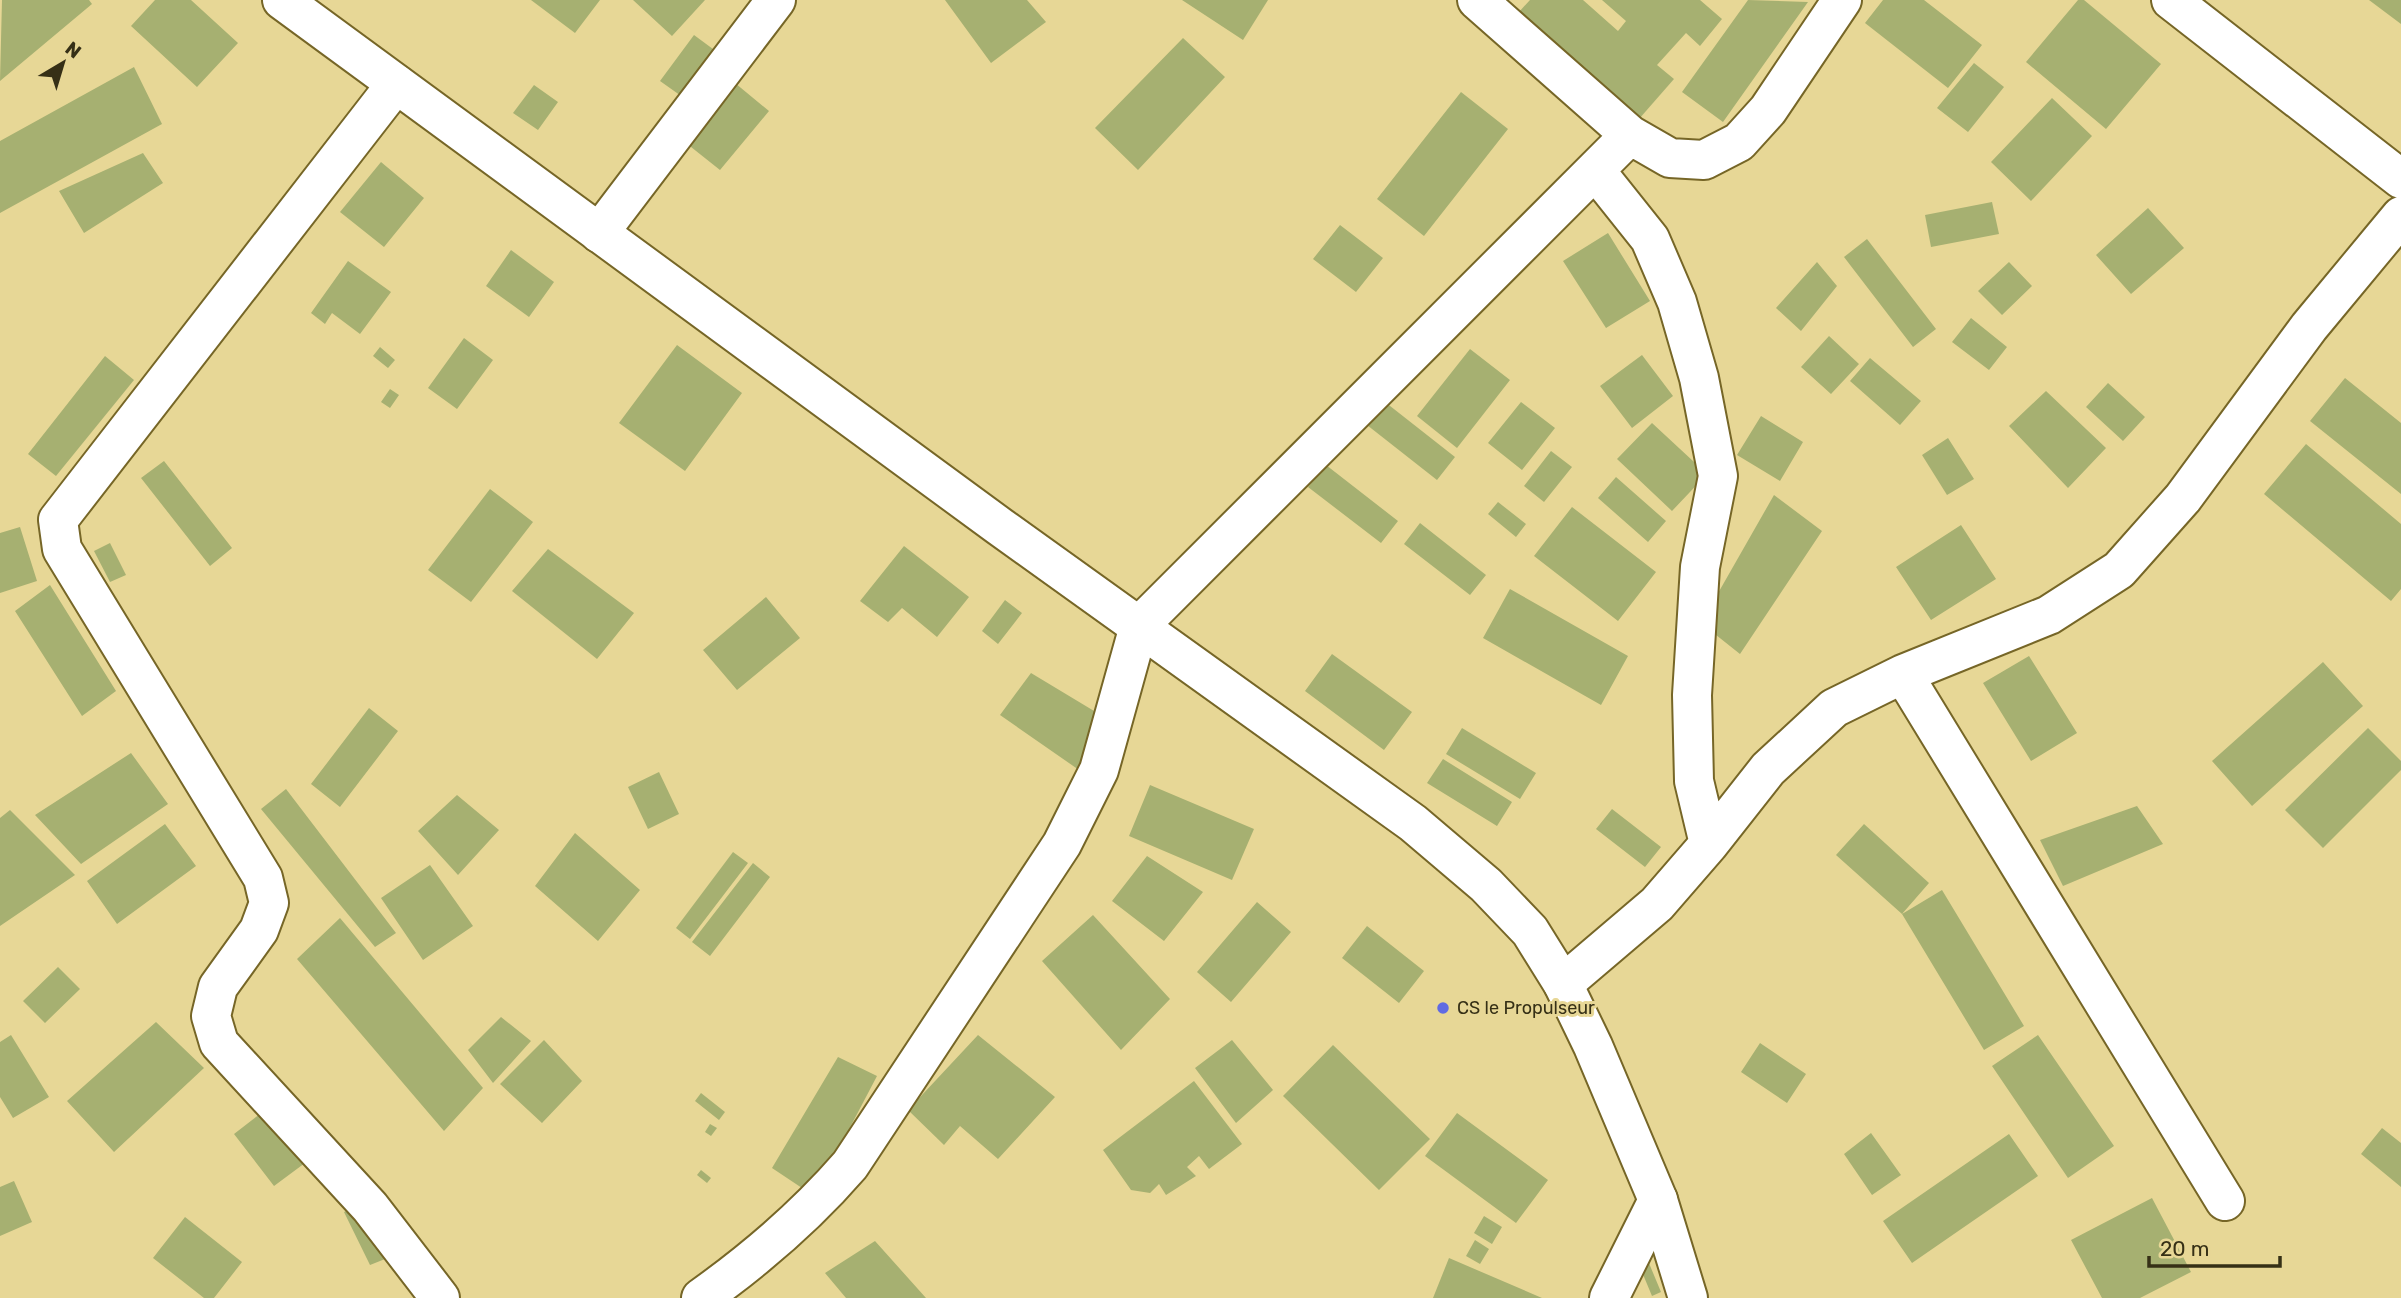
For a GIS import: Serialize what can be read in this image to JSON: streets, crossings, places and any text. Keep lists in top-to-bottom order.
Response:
{
  "places": ["CS le Propulseur"],
  "scale_bar": "20 m",
  "north": "top right"
}
